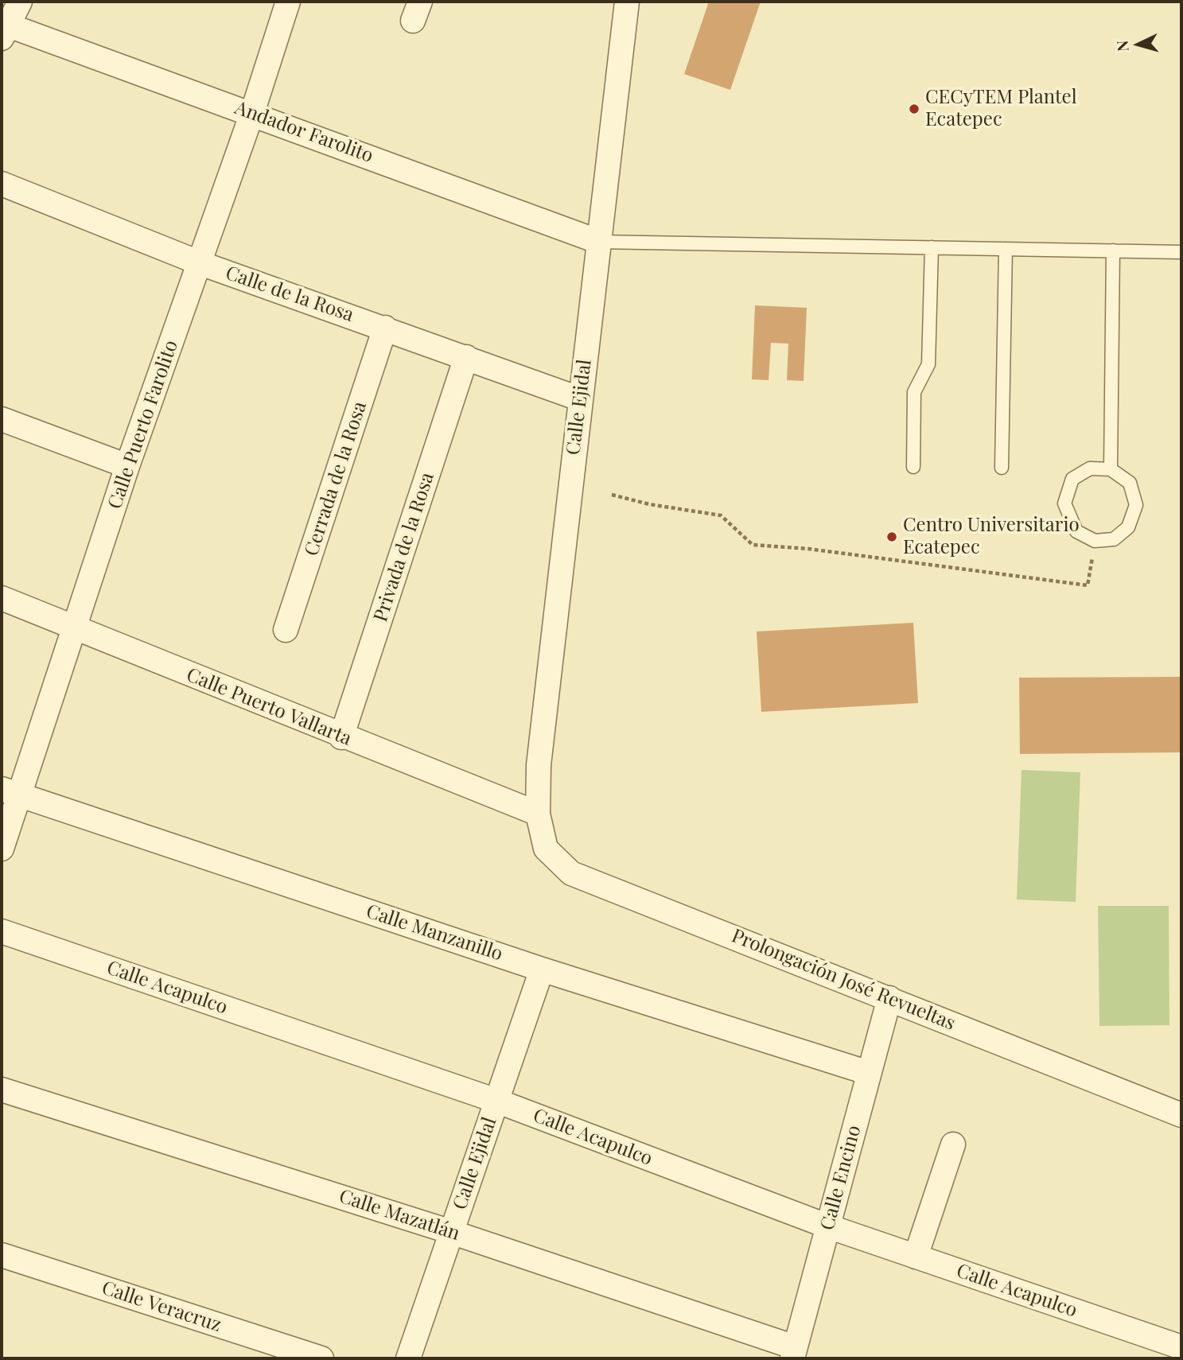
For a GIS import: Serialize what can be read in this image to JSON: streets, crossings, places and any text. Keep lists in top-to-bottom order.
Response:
{
  "streets": {
    "street": [
      "Andador Farolito",
      "Calle de la Rosa",
      "Calle Ejidal",
      "Calle Puerto Farolito",
      "Cerrada de la Rosa",
      "Privada de la Rosa",
      "Calle Puerto Vallarta",
      "Calle Manzanillo",
      "Prolongación José Revueltas",
      "Calle Acapulco",
      "Calle Encino",
      "Calle Mazatlán",
      "Calle Veracruz"
    ]
  },
  "crossings": [
    ["Andador Farolito", "Calle Ejidal"],
    ["Andador Farolito", "Calle Puerto Farolito"],
    ["Calle de la Rosa", "Calle Ejidal"],
    ["Calle de la Rosa", "Calle Puerto Farolito"],
    ["Calle de la Rosa", "Cerrada de la Rosa"],
    ["Calle de la Rosa", "Privada de la Rosa"],
    ["Calle Ejidal", "Calle Puerto Vallarta"],
    ["Calle Ejidal", "Calle Manzanillo"],
    ["Calle Ejidal", "Prolongación José Revueltas"],
    ["Calle Ejidal", "Calle Acapulco"],
    ["Calle Ejidal", "Calle Mazatlán"],
    ["Calle Puerto Farolito", "Calle Puerto Vallarta"],
    ["Calle Puerto Farolito", "Calle Manzanillo"],
    ["Privada de la Rosa", "Calle Puerto Vallarta"],
    ["Calle Puerto Vallarta", "Prolongación José Revueltas"],
    ["Calle Manzanillo", "Calle Encino"],
    ["Prolongación José Revueltas", "Calle Encino"],
    ["Calle Acapulco", "Calle Encino"],
    ["Calle Encino", "Calle Mazatlán"]
  ],
  "places": ["CECyTEM Plantel Ecatepec", "Centro Universitario Ecatepec"],
  "north": "left"
}
